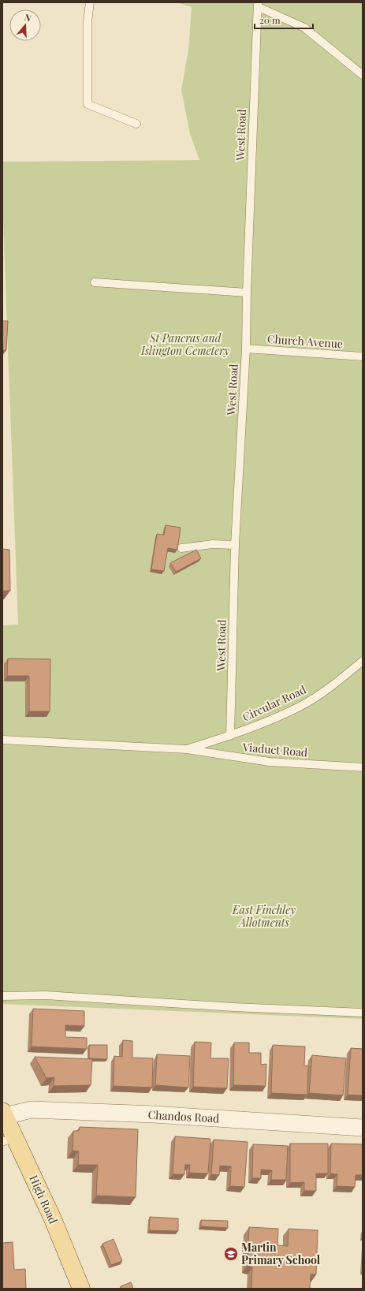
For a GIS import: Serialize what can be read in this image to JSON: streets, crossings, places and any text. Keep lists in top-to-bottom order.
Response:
{
  "streets": {
    "main road": ["High Road"],
    "street": ["Chandos Road"],
    "lane": [
      "West Road",
      "Church Avenue",
      "Circular Road",
      "Viaduct Road"
    ]
  },
  "crossings": [
    ["West Road", "Church Avenue"],
    ["West Road", "Circular Road"],
    ["Circular Road", "Viaduct Road"],
    ["Chandos Road", "High Road"]
  ],
  "parks": ["St Pancras and Islington Cemetery", "East Finchley Allotments"],
  "places": {
    "school or university": ["Martin Primary School"]
  },
  "scale_bar": "20 m",
  "north": "top"
}
